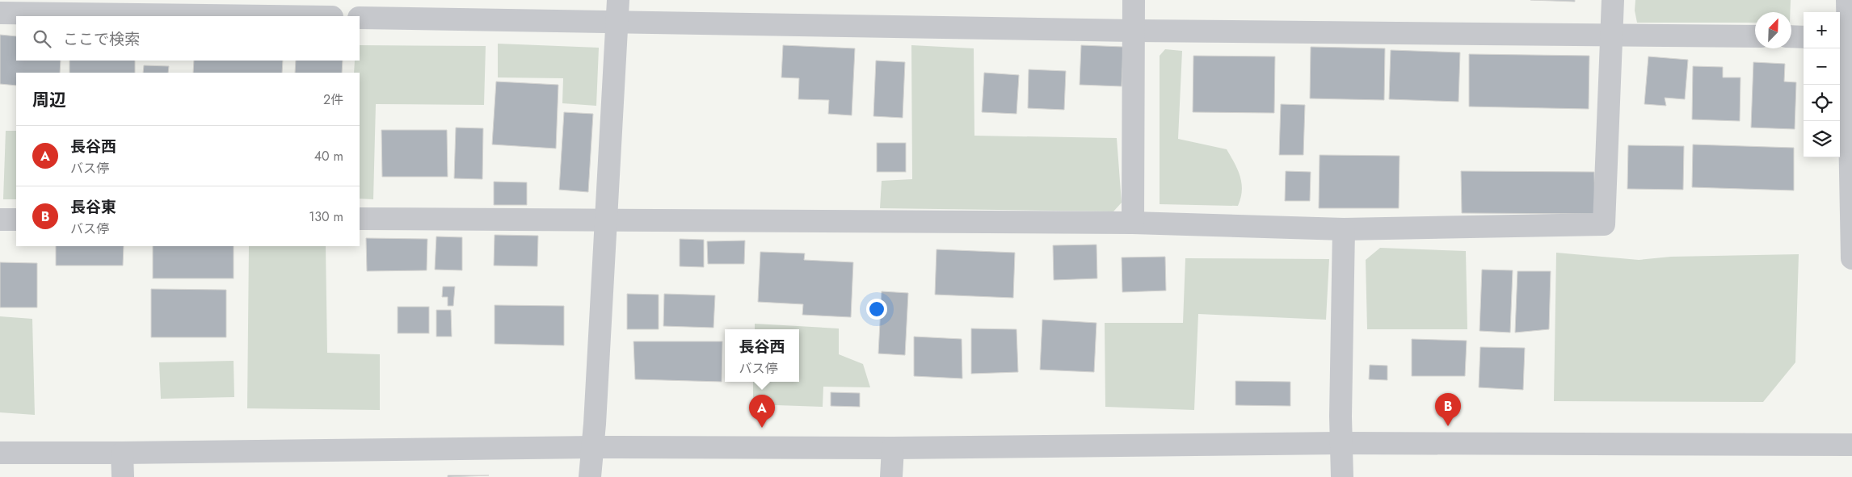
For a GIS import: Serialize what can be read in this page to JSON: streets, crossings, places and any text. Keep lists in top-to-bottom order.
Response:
{
  "north": "top right",
  "page": {
    "map_buttons": ["+", "−"],
    "search": "ここで検索",
    "heading": ["周辺", "2件"],
    "list": [
      {
        "mark": "A",
        "name": "長谷西",
        "note": "バス停",
        "value": "40 m"
      },
      {
        "mark": "B",
        "name": "長谷東",
        "note": "バス停",
        "value": "130 m"
      }
    ],
    "popup": ["長谷西", "バス停"],
    "pins": ["B", "A"]
  }
}
